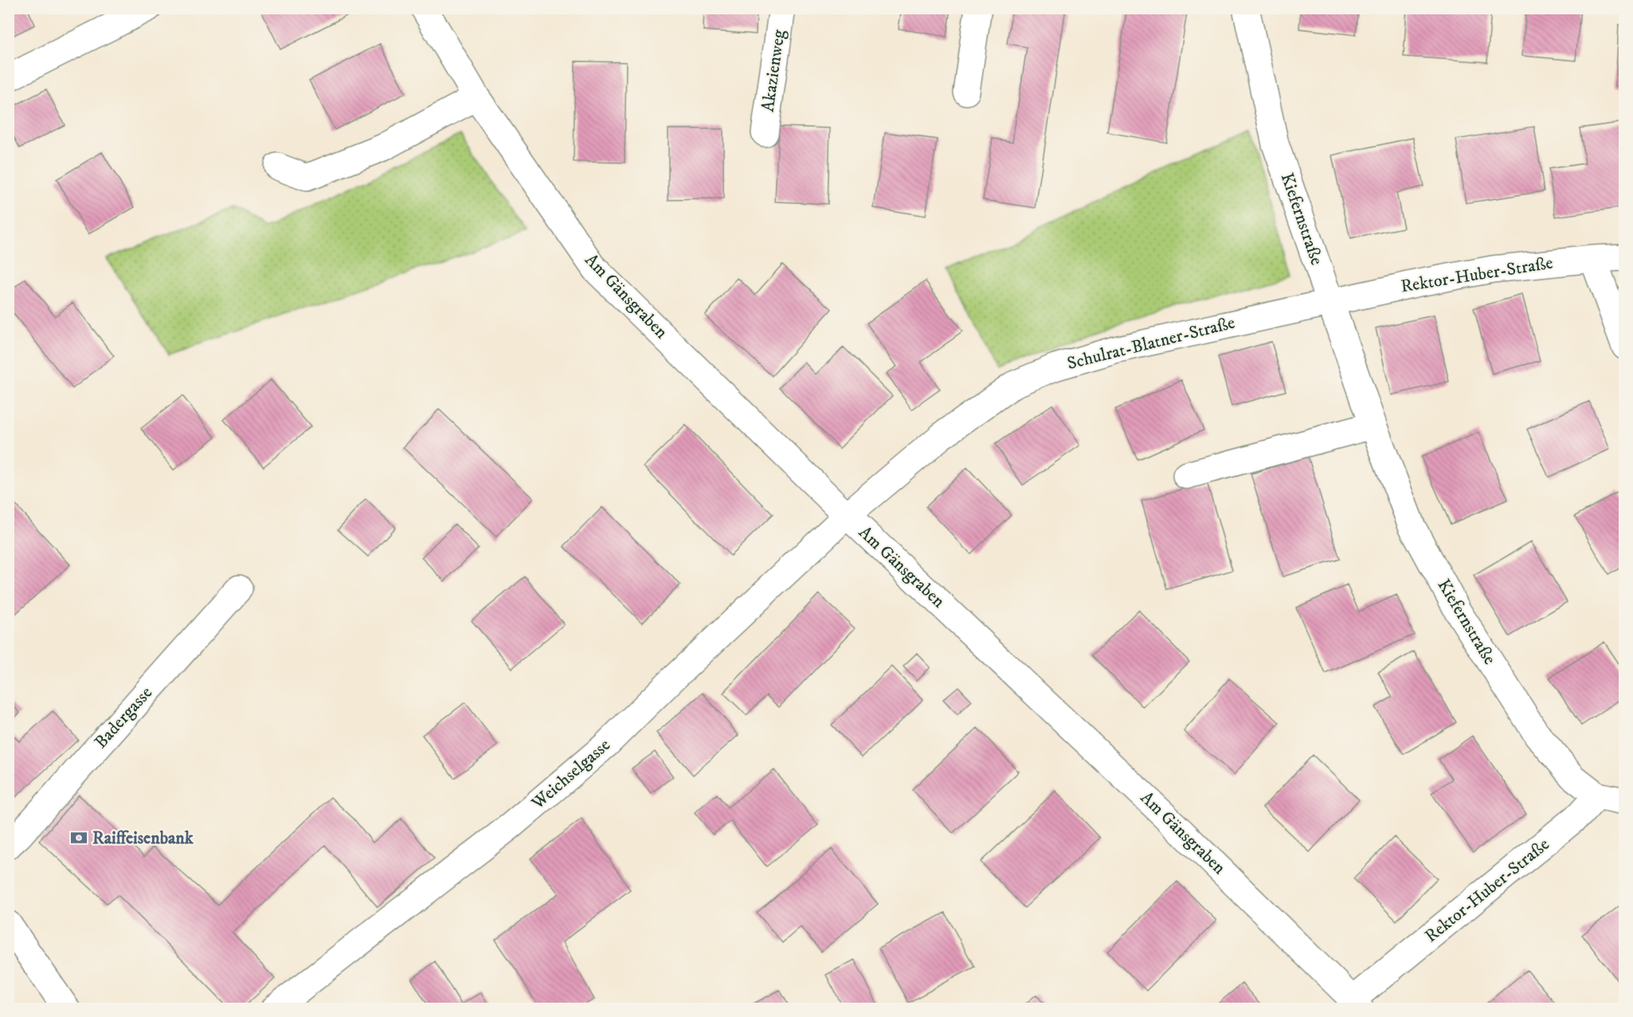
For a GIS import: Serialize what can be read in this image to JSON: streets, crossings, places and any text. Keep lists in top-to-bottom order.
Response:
{
  "streets": {
    "street": [
      "Akazienweg",
      "Kiefernstraße",
      "Rektor-Huber-Straße",
      "Am Gänsgraben",
      "Schulrat-Blatner-Straße",
      "Badergasse",
      "Weichselgasse"
    ]
  },
  "crossings": [
    ["Kiefernstraße", "Rektor-Huber-Straße"],
    ["Kiefernstraße", "Schulrat-Blatner-Straße"],
    ["Rektor-Huber-Straße", "Am Gänsgraben"],
    ["Rektor-Huber-Straße", "Schulrat-Blatner-Straße"],
    ["Am Gänsgraben", "Schulrat-Blatner-Straße"],
    ["Am Gänsgraben", "Weichselgasse"],
    ["Schulrat-Blatner-Straße", "Weichselgasse"]
  ],
  "places": {
    "bank": ["Raiffeisenbank"]
  }
}
